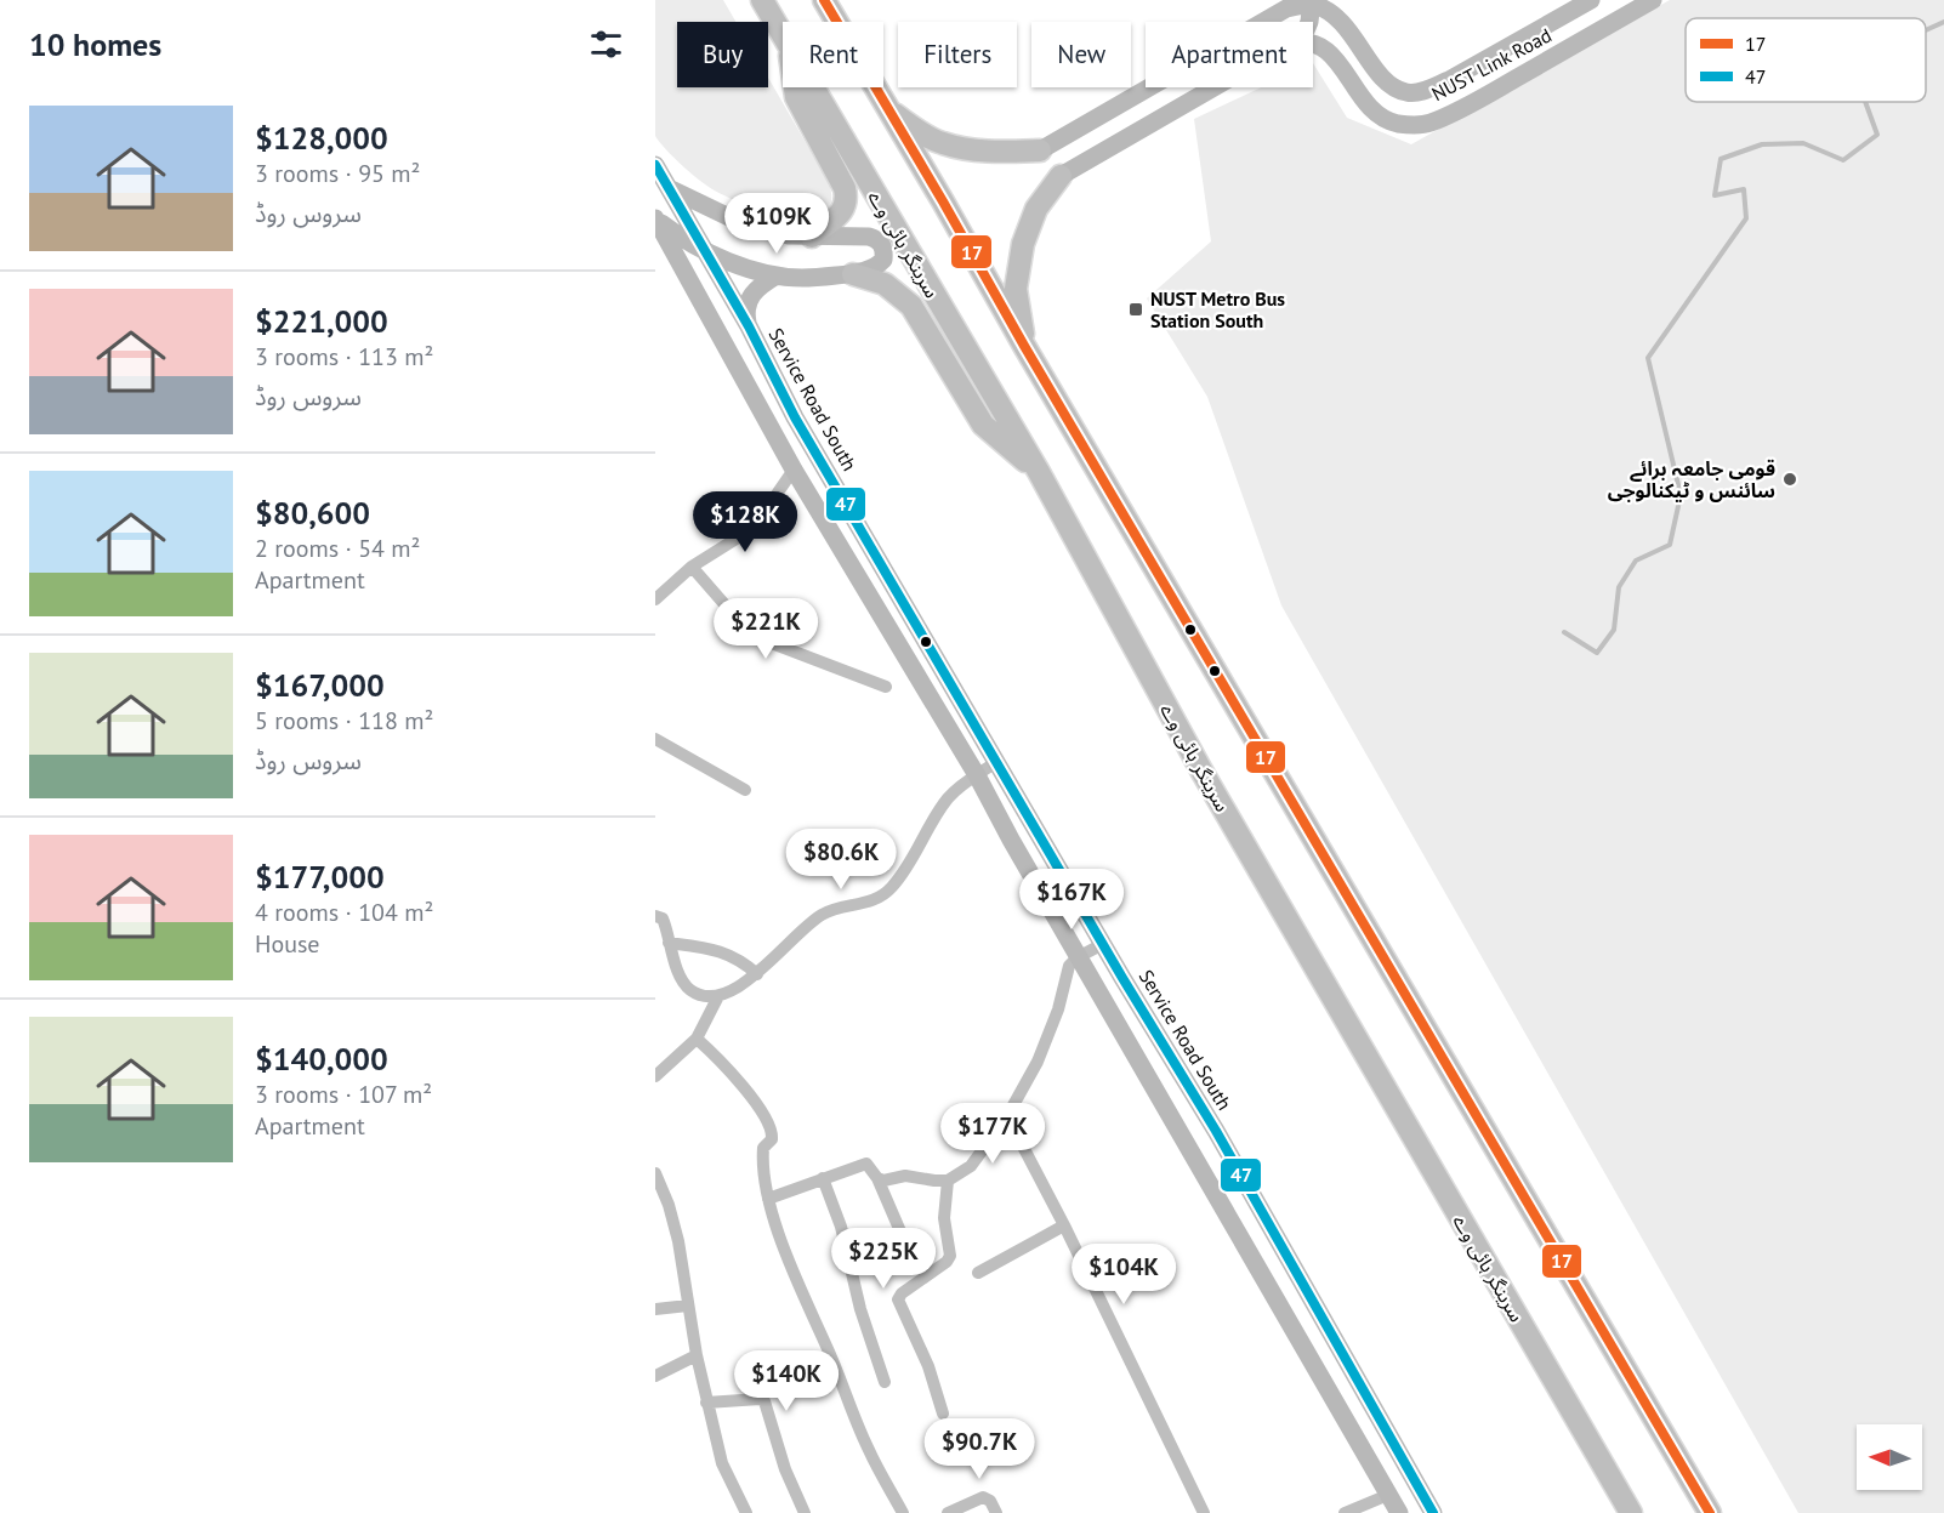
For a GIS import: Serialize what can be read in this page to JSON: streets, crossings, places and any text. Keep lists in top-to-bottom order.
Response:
{
  "streets": {
    "highway": ["سرینگر ہائی وے"],
    "main road": ["NUST Link Road", "Service Road South"]
  },
  "places": {
    "transit": ["NUST Metro Bus Station South"],
    "other": ["قومی جامعہ برائے سائنس و ٹیکنالوجی"]
  },
  "lines": ["transit line 17", "transit line 47"],
  "legend": ["17", "47"],
  "north": "left",
  "page": {
    "heading": "10 homes",
    "chip": [
      "Buy",
      "Rent",
      "Filters",
      "New",
      "Apartment"
    ],
    "list": [
      {
        "name": "$128,000",
        "note": "3 rooms · 95 m² · سروس روڈ"
      },
      {
        "name": "$221,000",
        "note": "3 rooms · 113 m² · سروس روڈ"
      },
      {
        "name": "$80,600",
        "note": "2 rooms · 54 m² · Apartment"
      },
      {
        "name": "$167,000",
        "note": "5 rooms · 118 m² · سروس روڈ"
      },
      {
        "name": "$177,000",
        "note": "4 rooms · 104 m² · House"
      },
      {
        "name": "$140,000",
        "note": "3 rooms · 107 m² · Apartment"
      }
    ],
    "price": [
      "$109K",
      "$128K",
      "$221K",
      "$80.6K",
      "$167K",
      "$177K",
      "$225K",
      "$104K",
      "$140K",
      "$90.7K"
    ]
  }
}
